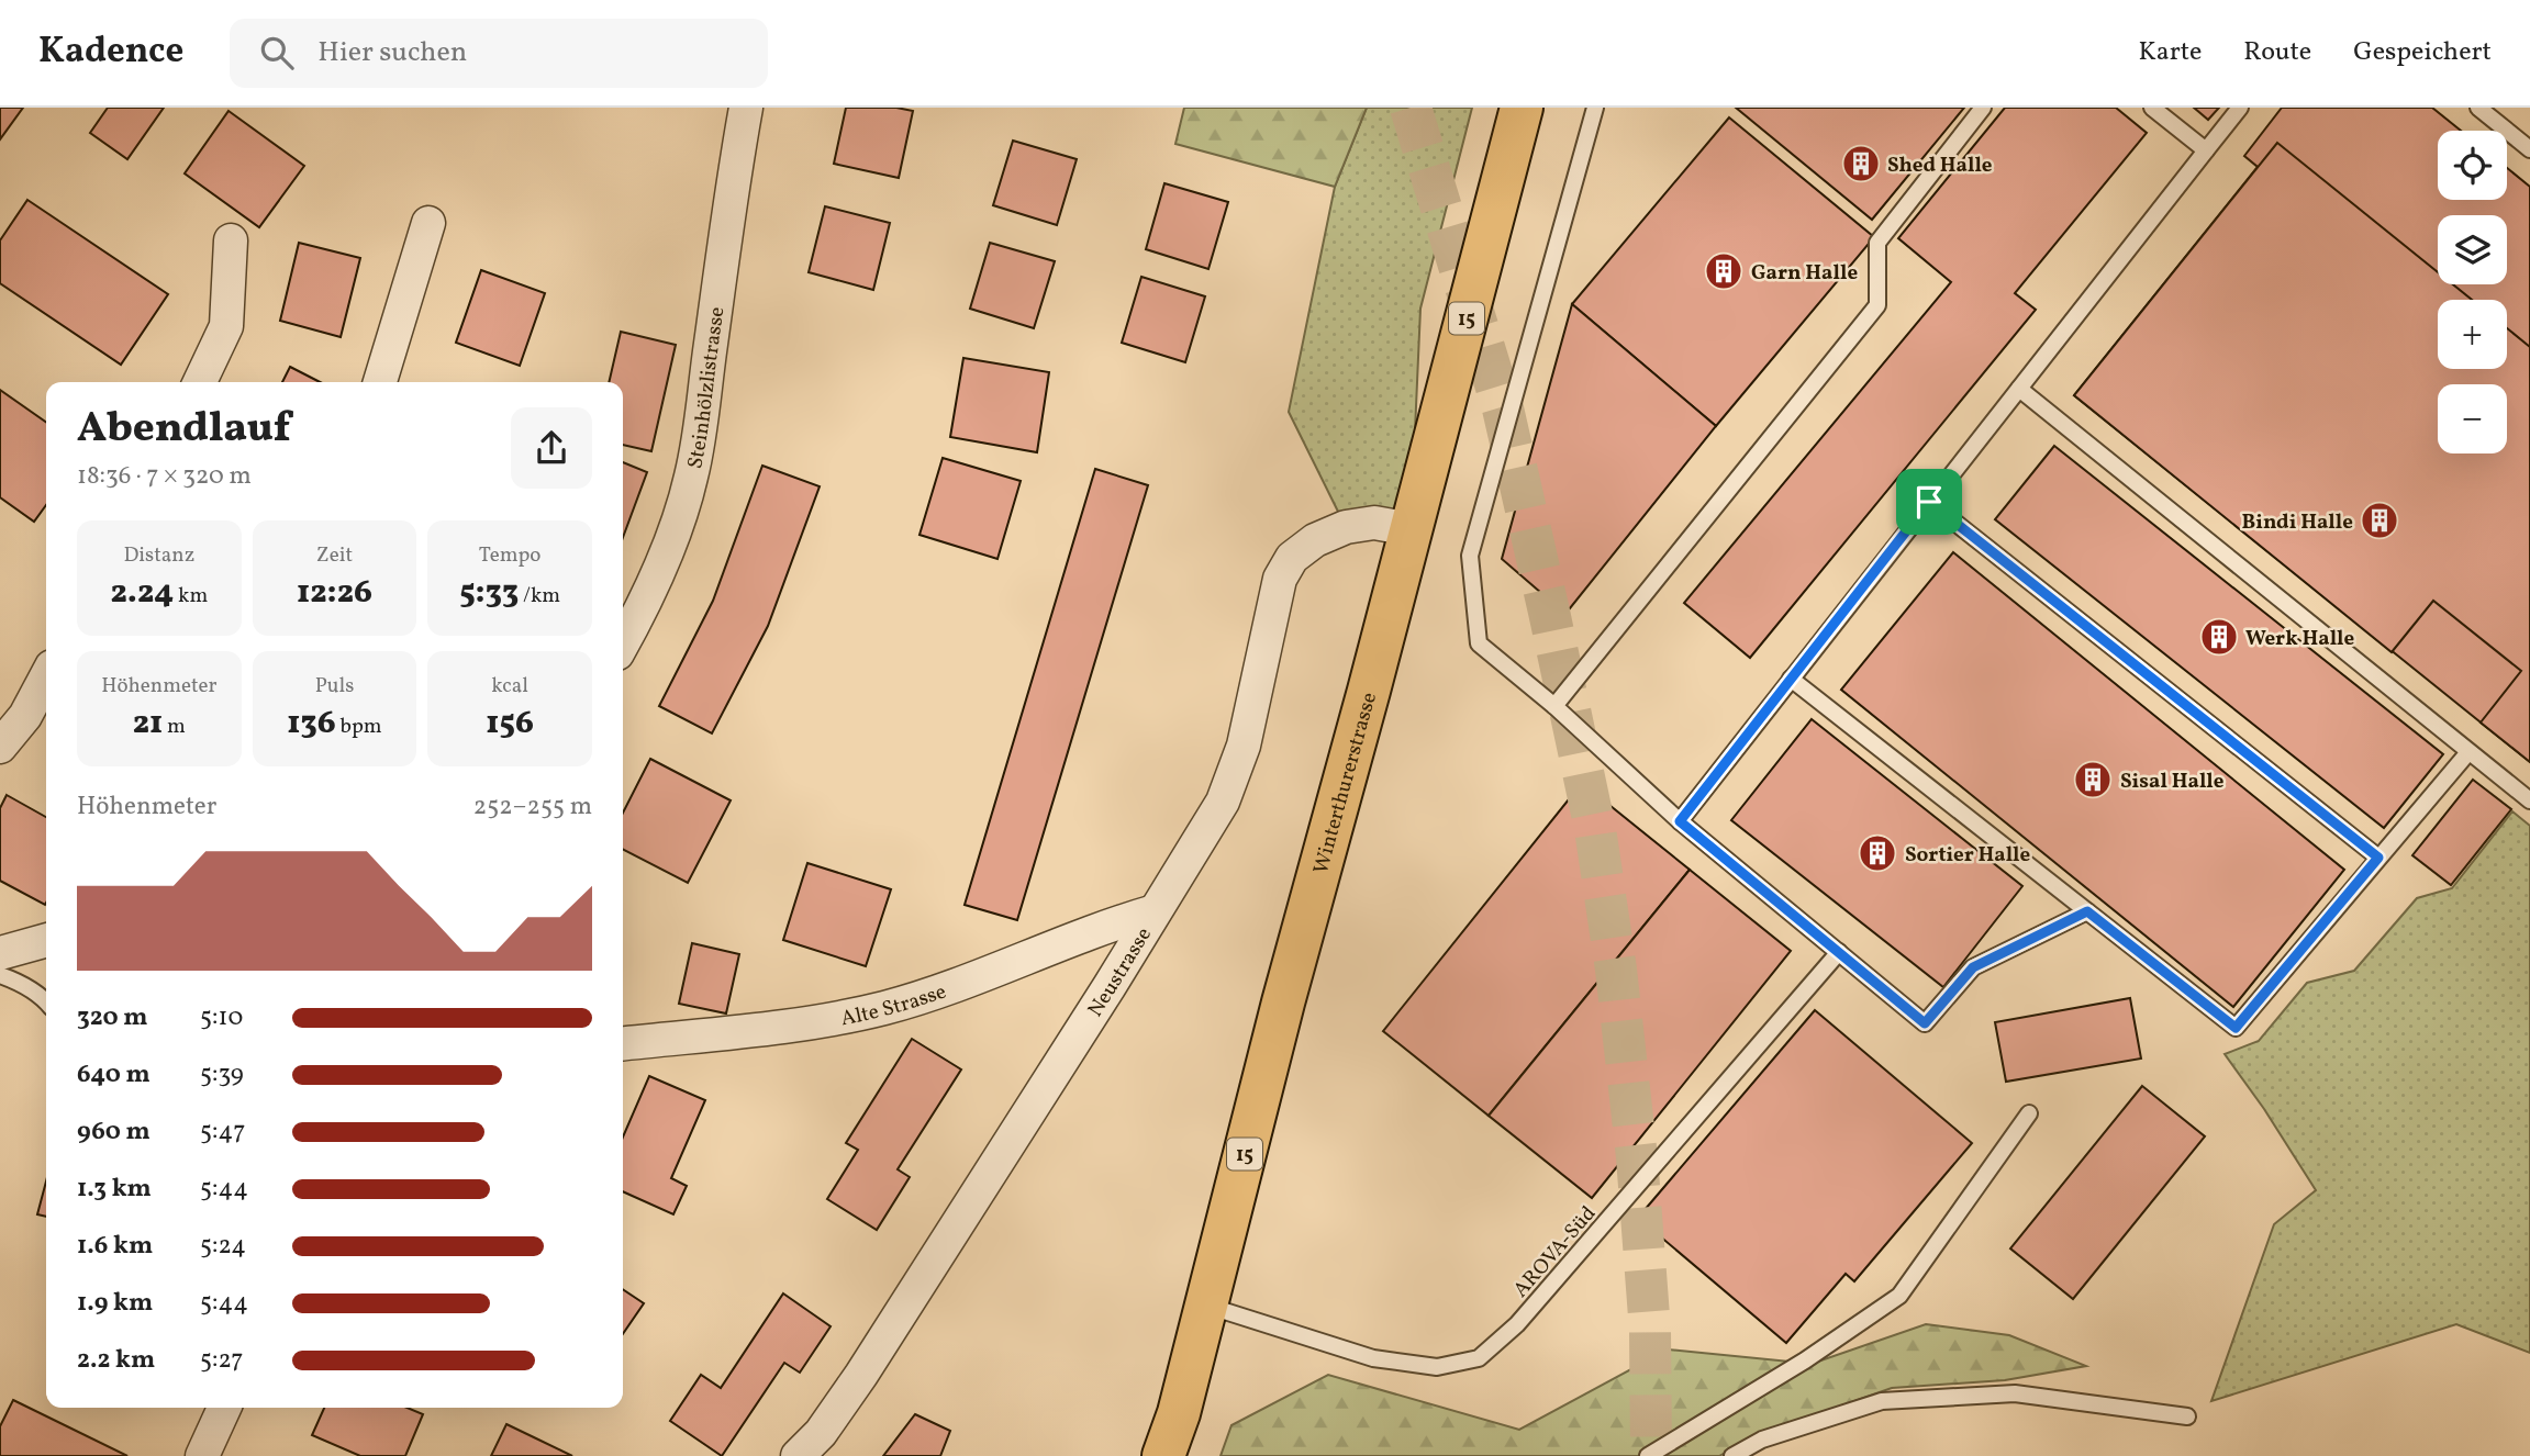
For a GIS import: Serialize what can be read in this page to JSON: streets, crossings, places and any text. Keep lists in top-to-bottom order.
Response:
{
  "streets": {
    "main road": ["15", "Winterthurerstrasse"],
    "street": ["Steinhölzlistrasse", "Neustrasse", "Alte Strasse"],
    "lane": ["AROVA-Süd"]
  },
  "crossings": [
    ["Winterthurerstrasse", "Neustrasse"],
    ["Winterthurerstrasse", "AROVA-Süd"],
    ["Neustrasse", "Alte Strasse"]
  ],
  "places": {
    "building": [
      "Shed Halle",
      "Garn Halle",
      "Bindi Halle",
      "Werk Halle",
      "Sisal Halle",
      "Sortier Halle"
    ]
  },
  "page": {
    "header": "Kadence",
    "search": "Hier suchen",
    "nav": ["Karte", "Route", "Gespeichert"],
    "map_buttons": ["+", "−"],
    "heading": ["Abendlauf", "18:36 · 7 × 320 m"],
    "stats": [
      ["Distanz", "2.24 km"],
      ["Zeit", "12:26"],
      ["Tempo", "5:33 /km"],
      ["Höhenmeter", "21 m"],
      ["Puls", "136 bpm"],
      ["kcal", "156"]
    ],
    "chart": ["Höhenmeter", "252–255 m"],
    "list": [
      {
        "name": "320 m",
        "note": "5:10"
      },
      {
        "name": "640 m",
        "note": "5:39"
      },
      {
        "name": "960 m",
        "note": "5:47"
      },
      {
        "name": "1.3 km",
        "note": "5:44"
      },
      {
        "name": "1.6 km",
        "note": "5:24"
      },
      {
        "name": "1.9 km",
        "note": "5:44"
      },
      {
        "name": "2.2 km",
        "note": "5:27"
      }
    ]
  }
}
